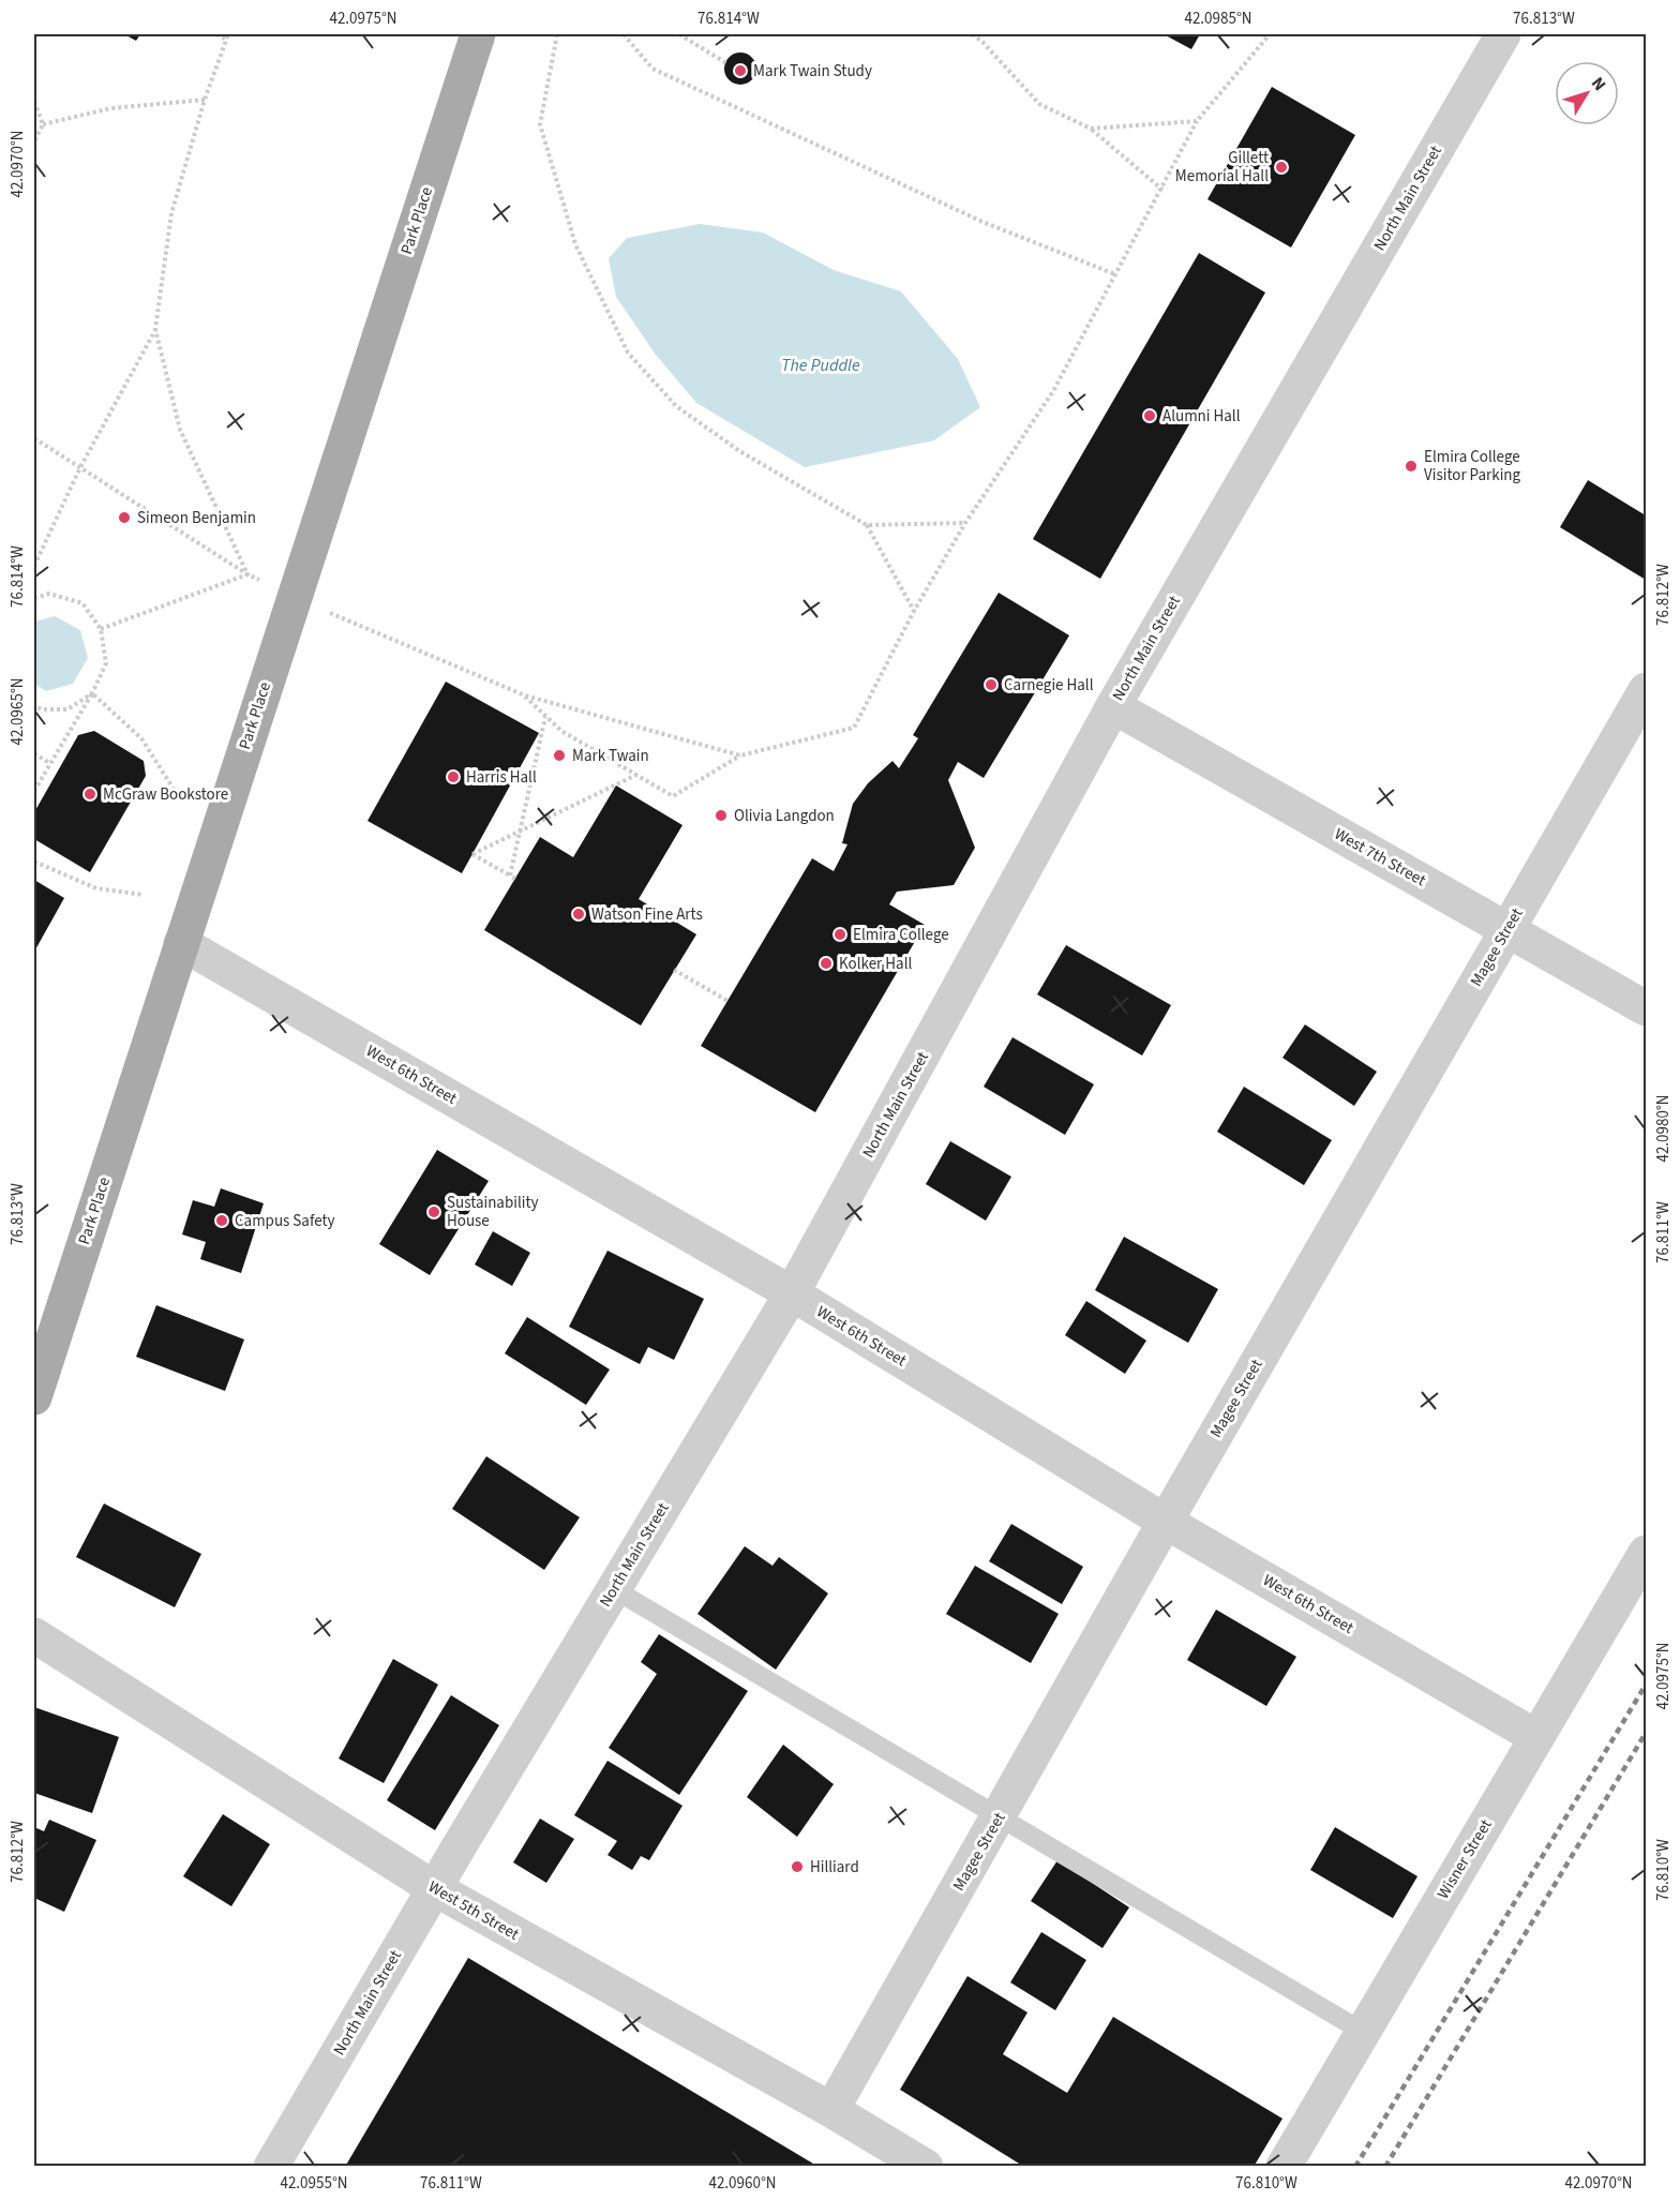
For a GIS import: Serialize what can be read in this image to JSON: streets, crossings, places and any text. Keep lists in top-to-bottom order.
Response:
{
  "streets": {
    "main road": ["Park Place"],
    "street": [
      "North Main Street",
      "West 7th Street",
      "Magee Street",
      "West 6th Street",
      "Wisner Street",
      "West 5th Street"
    ]
  },
  "crossings": [
    ["North Main Street", "West 7th Street"],
    ["North Main Street", "West 6th Street"],
    ["North Main Street", "West 5th Street"],
    ["Park Place", "West 6th Street"],
    ["West 7th Street", "Magee Street"],
    ["Magee Street", "West 6th Street"],
    ["Magee Street", "West 5th Street"],
    ["West 6th Street", "Wisner Street"]
  ],
  "water": ["The Puddle"],
  "places": [
    "Mark Twain Study",
    "Gillett Memorial Hall",
    "Alumni Hall",
    "Elmira College Visitor Parking",
    "Simeon Benjamin",
    "Carnegie Hall",
    "Mark Twain",
    "Harris Hall",
    "McGraw Bookstore",
    "Olivia Langdon",
    "Watson Fine Arts",
    "Elmira College",
    "Kolker Hall",
    "Sustainability House",
    "Campus Safety",
    "Hilliard"
  ],
  "north": "top right",
  "coordinates": [
    "42.0975°N",
    "76.814°W",
    "42.0985°N",
    "76.813°W",
    "42.0970°N",
    "76.812°W",
    "42.0965°N",
    "42.0980°N",
    "76.811°W",
    "76.810°W",
    "42.0955°N",
    "42.0960°N"
  ]
}
